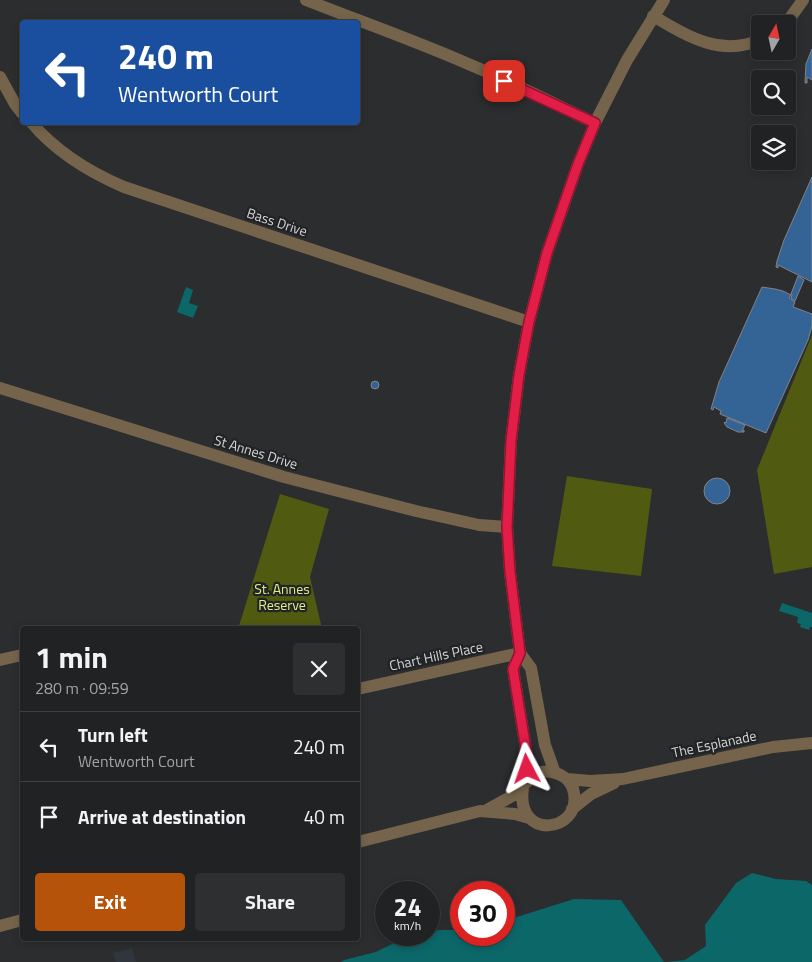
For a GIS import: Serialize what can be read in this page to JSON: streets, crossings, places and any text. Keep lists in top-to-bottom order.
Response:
{
  "streets": {
    "street": [
      "Bass Drive",
      "St Annes Drive",
      "Chart Hills Place",
      "The Esplanade"
    ]
  },
  "parks": ["St. Annes Reserve"],
  "north": "top",
  "page": {
    "turn": ["240 m", "Wentworth Court"],
    "heading": ["1 min", "280 m · 09:59"],
    "list": [
      {
        "name": "Turn left",
        "note": "Wentworth Court",
        "value": "240 m"
      },
      {
        "name": "Arrive at destination",
        "value": "40 m"
      }
    ],
    "buttons": ["Exit", "Share"],
    "speed": "24 km/h",
    "limit": "30"
  }
}
